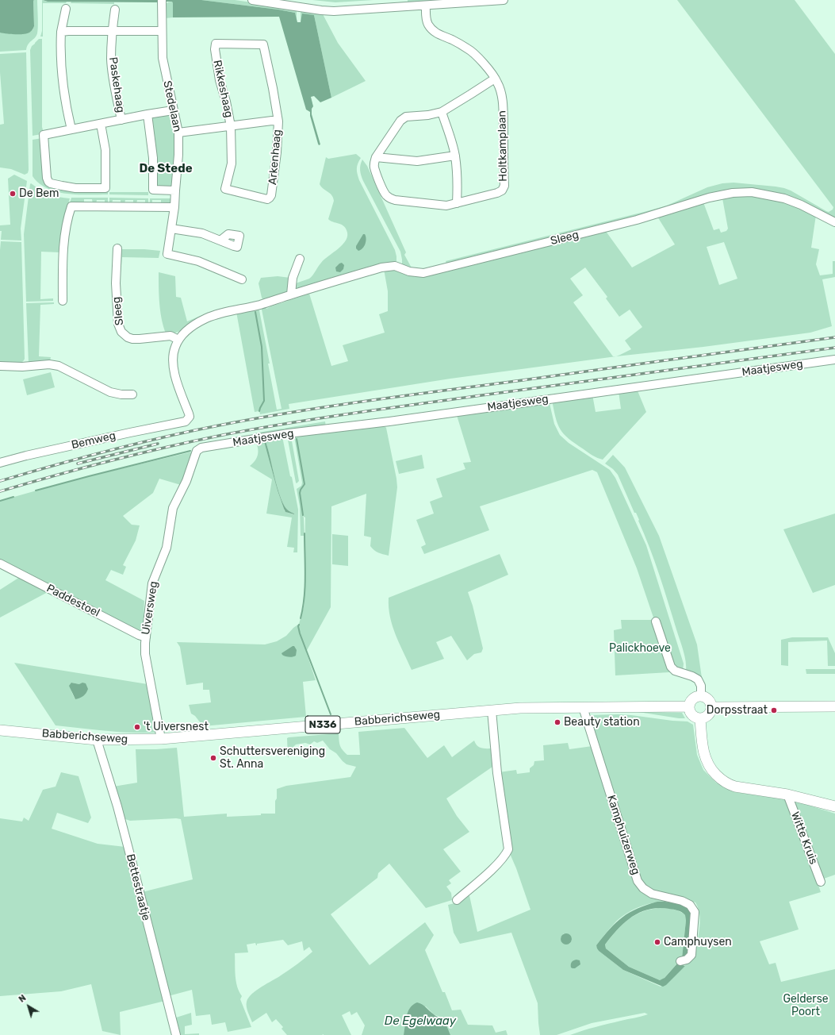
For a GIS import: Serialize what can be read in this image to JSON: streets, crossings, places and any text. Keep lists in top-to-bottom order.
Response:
{
  "streets": {
    "main road": ["Babberichseweg", "N336", "Witte Kruis"],
    "street": [
      "Paskehaag",
      "Rikkeshaag",
      "Stedelaan",
      "Holtkamplaan",
      "Arkenhaag",
      "Sleeg",
      "Maatjesweg",
      "Bemweg",
      "Paddestoel",
      "Uiversweg",
      "Kamphuizerweg",
      "Bettestraatje"
    ]
  },
  "crossings": [
    ["Rikkeshaag", "Arkenhaag"],
    ["Sleeg", "Bemweg"],
    ["Maatjesweg", "Uiversweg"],
    ["Paddestoel", "Uiversweg"],
    ["Uiversweg", "Babberichseweg"],
    ["Babberichseweg", "Kamphuizerweg"],
    ["Babberichseweg", "Witte Kruis"],
    ["Babberichseweg", "Bettestraatje"]
  ],
  "districts": ["De Stede"],
  "water": ["De Egelwaay"],
  "parks": ["Palickhoeve", "Gelderse Poort"],
  "places": [
    "De Bem",
    "Dorpsstraat",
    "Beauty station",
    "'t Uiversnest",
    "Schuttersvereniging St. Anna",
    "Camphuysen"
  ],
  "north": "top left"
}
